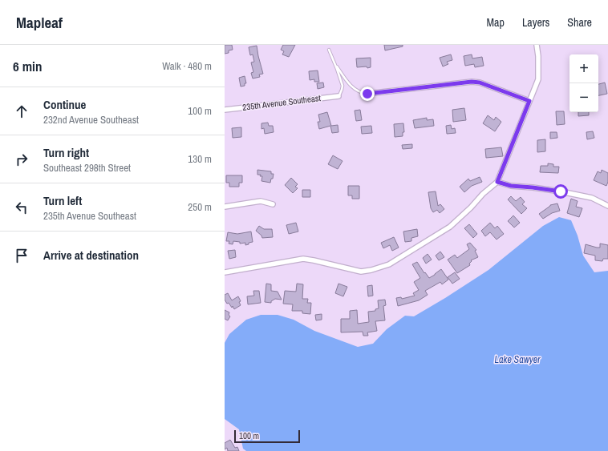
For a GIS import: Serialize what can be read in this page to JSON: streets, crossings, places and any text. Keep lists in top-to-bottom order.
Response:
{
  "streets": {
    "street": ["235th Avenue Southeast"]
  },
  "water": ["Lake Sawyer"],
  "scale_bar": "100 m",
  "page": {
    "header": "Mapleaf",
    "nav": ["Map", "Layers", "Share"],
    "heading": ["6 min", "Walk · 480 m"],
    "map_buttons": ["+", "−"],
    "list": [
      ["Continue", "232nd Avenue Southeast", "100 m"],
      ["Turn right", "Southeast 298th Street", "130 m"],
      ["Turn left", "235th Avenue Southeast", "250 m"],
      "Arrive at destination"
    ],
    "scale": "100 m"
  }
}
